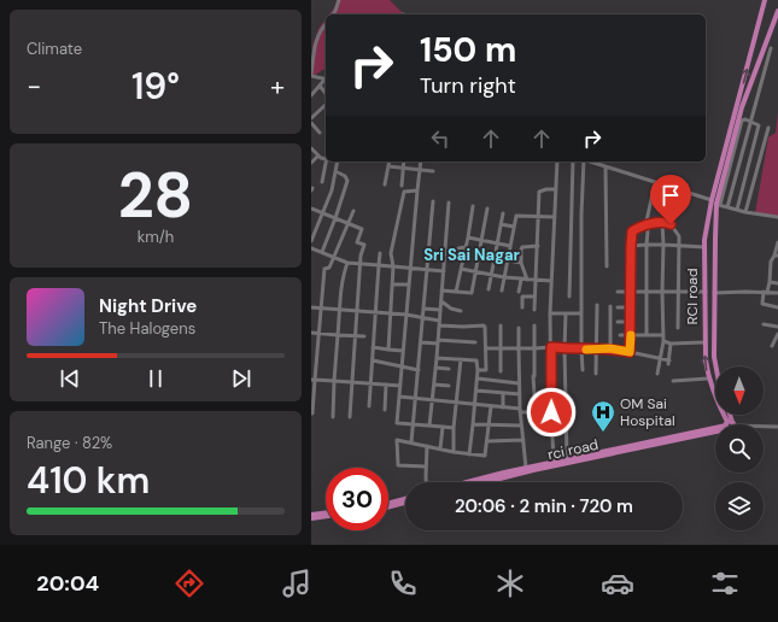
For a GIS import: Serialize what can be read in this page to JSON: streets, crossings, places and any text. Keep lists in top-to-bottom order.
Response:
{
  "streets": {
    "main road": ["RCI road", "rci road"]
  },
  "crossings": [
    ["RCI road", "rci road"]
  ],
  "districts": ["Sri Sai Nagar"],
  "places": {
    "hospital": ["OM Sai Hospital"]
  },
  "north": "bottom",
  "page": {
    "tile": [
      "Climate",
      ["28", "km/h"],
      ["Range · 82%", "410 km"]
    ],
    "turn": ["150 m", "Turn right"],
    "heat": ["−", "19°", "+"],
    "song": ["Night Drive", "The Halogens"],
    "limit": "30",
    "trip": "20:06 · 2 min · 720 m",
    "tabs": "20:04"
  }
}
